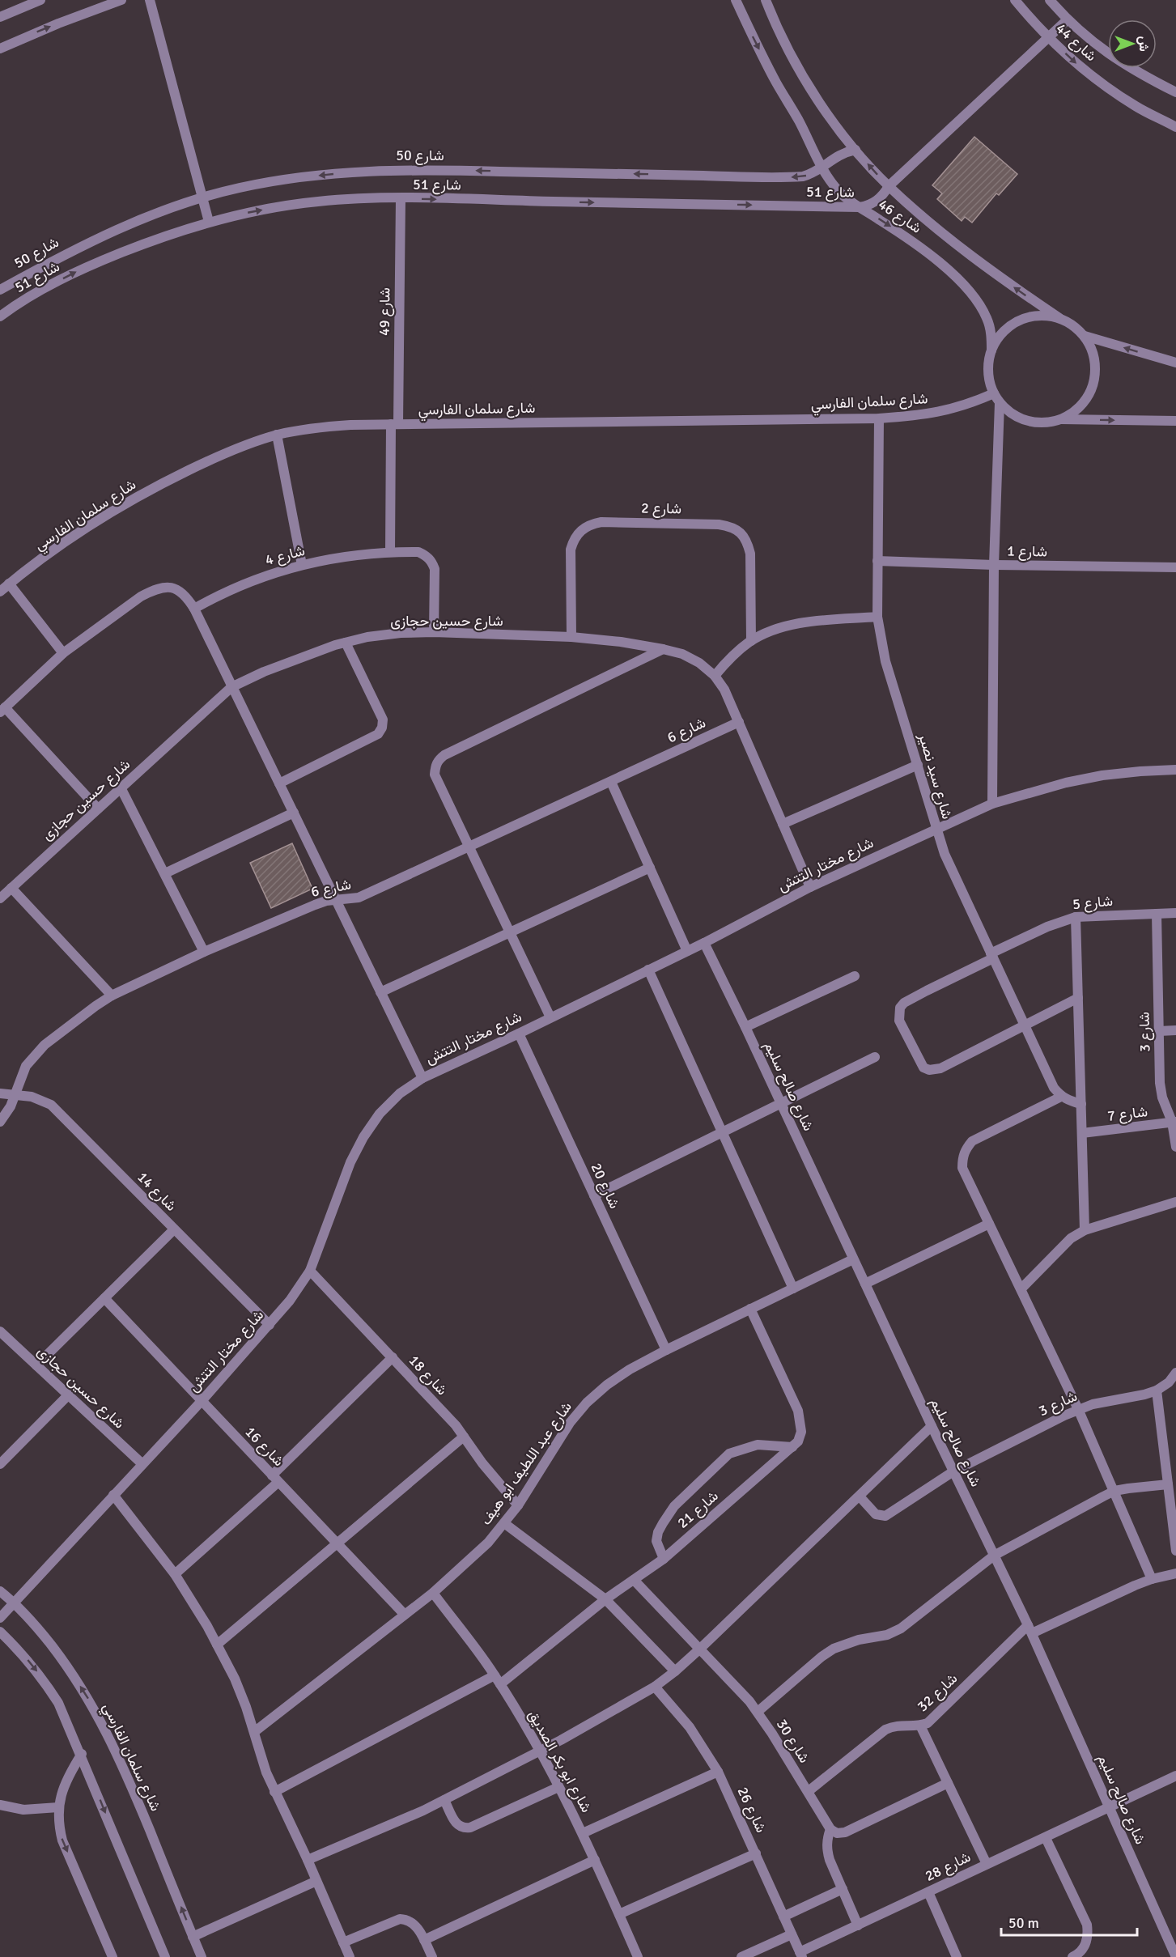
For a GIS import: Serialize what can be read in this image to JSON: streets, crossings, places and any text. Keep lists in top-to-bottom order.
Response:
{
  "streets": {
    "street": [
      "شارع 44",
      "شارع 50",
      "شارع 51",
      "شارع 46",
      "شارع 49",
      "شارع سلمان الفارسي",
      "شارع 2",
      "شارع 1",
      "شارع 4",
      "شارع حسين حجازى",
      "شارع 6",
      "شارع سيد نصير",
      "شارع مختار التتش",
      "شارع 5",
      "شارع 3",
      "شارع صالح سليم",
      "شارع 7",
      "شارع 20",
      "شارع 14",
      "شارع 18",
      "شارع 16",
      "شارع عبد اللطيف ابو هيف",
      "شارع 21",
      "شارع 32",
      "شارع 30",
      "شارع ابو بكر الصديق",
      "شارع 26",
      "شارع 28"
    ]
  },
  "crossings": [
    ["شارع 44", "شارع 51"],
    ["شارع 50", "شارع 46"],
    ["شارع 51", "شارع 46"],
    ["شارع 51", "شارع 49"],
    ["شارع 46", "شارع سلمان الفارسي"],
    ["شارع 49", "شارع سلمان الفارسي"],
    ["شارع سلمان الفارسي", "شارع سيد نصير"],
    ["شارع سلمان الفارسي", "شارع مختار التتش"],
    ["شارع 2", "شارع حسين حجازى"],
    ["شارع 1", "شارع سيد نصير"],
    ["شارع 4", "شارع حسين حجازى"],
    ["شارع حسين حجازى", "شارع 6"],
    ["شارع حسين حجازى", "شارع مختار التتش"],
    ["شارع 6", "شارع 14"],
    ["شارع سيد نصير", "شارع مختار التتش"],
    ["شارع سيد نصير", "شارع 5"],
    ["شارع مختار التتش", "شارع صالح سليم"],
    ["شارع مختار التتش", "شارع 20"],
    ["شارع مختار التتش", "شارع 14"],
    ["شارع مختار التتش", "شارع 18"],
    ["شارع مختار التتش", "شارع 16"],
    ["شارع 5", "شارع 3"],
    ["شارع 3", "شارع صالح سليم"],
    ["شارع 3", "شارع 7"],
    ["شارع صالح سليم", "شارع عبد اللطيف ابو هيف"],
    ["شارع صالح سليم", "شارع 32"],
    ["شارع صالح سليم", "شارع 28"],
    ["شارع 20", "شارع عبد اللطيف ابو هيف"],
    ["شارع 18", "شارع عبد اللطيف ابو هيف"],
    ["شارع 16", "شارع عبد اللطيف ابو هيف"],
    ["شارع عبد اللطيف ابو هيف", "شارع 21"],
    ["شارع عبد اللطيف ابو هيف", "شارع ابو بكر الصديق"],
    ["شارع 21", "شارع 30"],
    ["شارع 21", "شارع ابو بكر الصديق"],
    ["شارع 32", "شارع 30"],
    ["شارع 26", "شارع 28"]
  ],
  "one_way": ["شارع 50", "شارع 51"],
  "scale_bar": "50 m",
  "north": "right"
}
